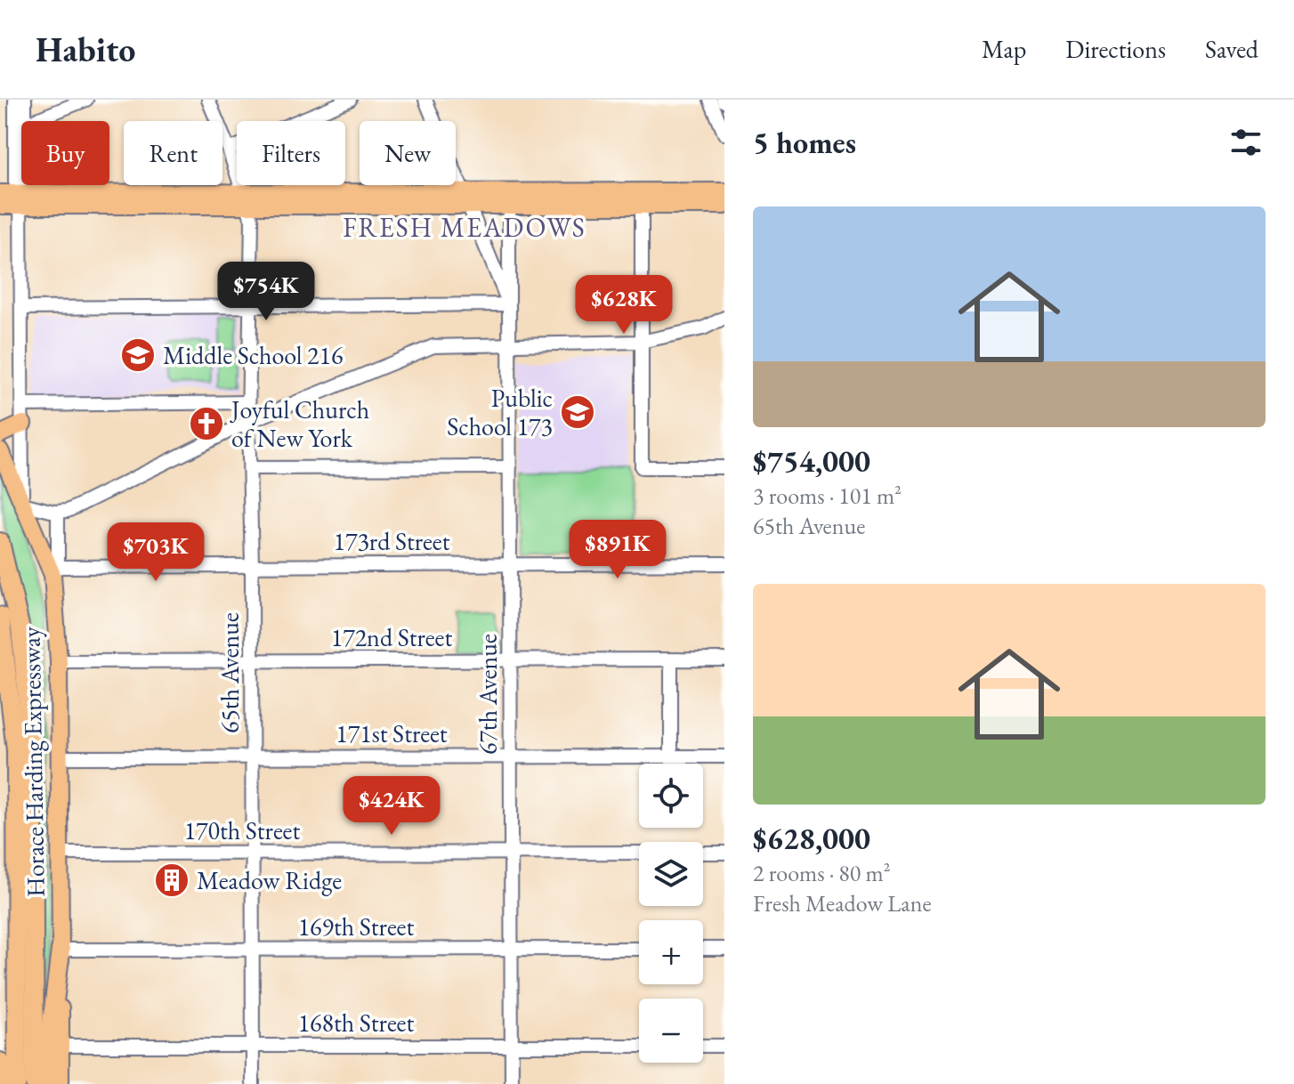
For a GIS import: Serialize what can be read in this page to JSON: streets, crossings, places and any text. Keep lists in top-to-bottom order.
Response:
{
  "streets": {
    "main road": ["Horace Harding Expressway"],
    "street": [
      "173rd Street",
      "172nd Street",
      "65th Avenue",
      "67th Avenue",
      "171st Street",
      "170th Street",
      "169th Street",
      "168th Street"
    ]
  },
  "crossings": [
    ["173rd Street", "65th Avenue"],
    ["173rd Street", "67th Avenue"],
    ["173rd Street", "Horace Harding Expressway"],
    ["172nd Street", "65th Avenue"],
    ["172nd Street", "67th Avenue"],
    ["172nd Street", "Horace Harding Expressway"],
    ["65th Avenue", "171st Street"],
    ["65th Avenue", "170th Street"],
    ["65th Avenue", "169th Street"],
    ["65th Avenue", "168th Street"],
    ["67th Avenue", "171st Street"],
    ["67th Avenue", "170th Street"],
    ["67th Avenue", "169th Street"],
    ["67th Avenue", "168th Street"],
    ["171st Street", "Horace Harding Expressway"],
    ["Horace Harding Expressway", "170th Street"],
    ["Horace Harding Expressway", "169th Street"],
    ["Horace Harding Expressway", "168th Street"]
  ],
  "districts": ["FRESH MEADOWS"],
  "places": {
    "school or university": ["Middle School 216", "Public School 173"],
    "church": ["Joyful Church of New York"],
    "building": ["Meadow Ridge"]
  },
  "page": {
    "header": "Habito",
    "nav": ["Map", "Directions", "Saved"],
    "heading": "5 homes",
    "chip": [
      "Buy",
      "Rent",
      "Filters",
      "New"
    ],
    "list": [
      {
        "name": "$754,000",
        "note": "3 rooms · 101 m² · 65th Avenue"
      },
      {
        "name": "$628,000",
        "note": "2 rooms · 80 m² · Fresh Meadow Lane"
      }
    ],
    "price": [
      "$754K",
      "$628K",
      "$891K",
      "$703K",
      "$424K"
    ],
    "map_buttons": ["+", "−"]
  }
}
